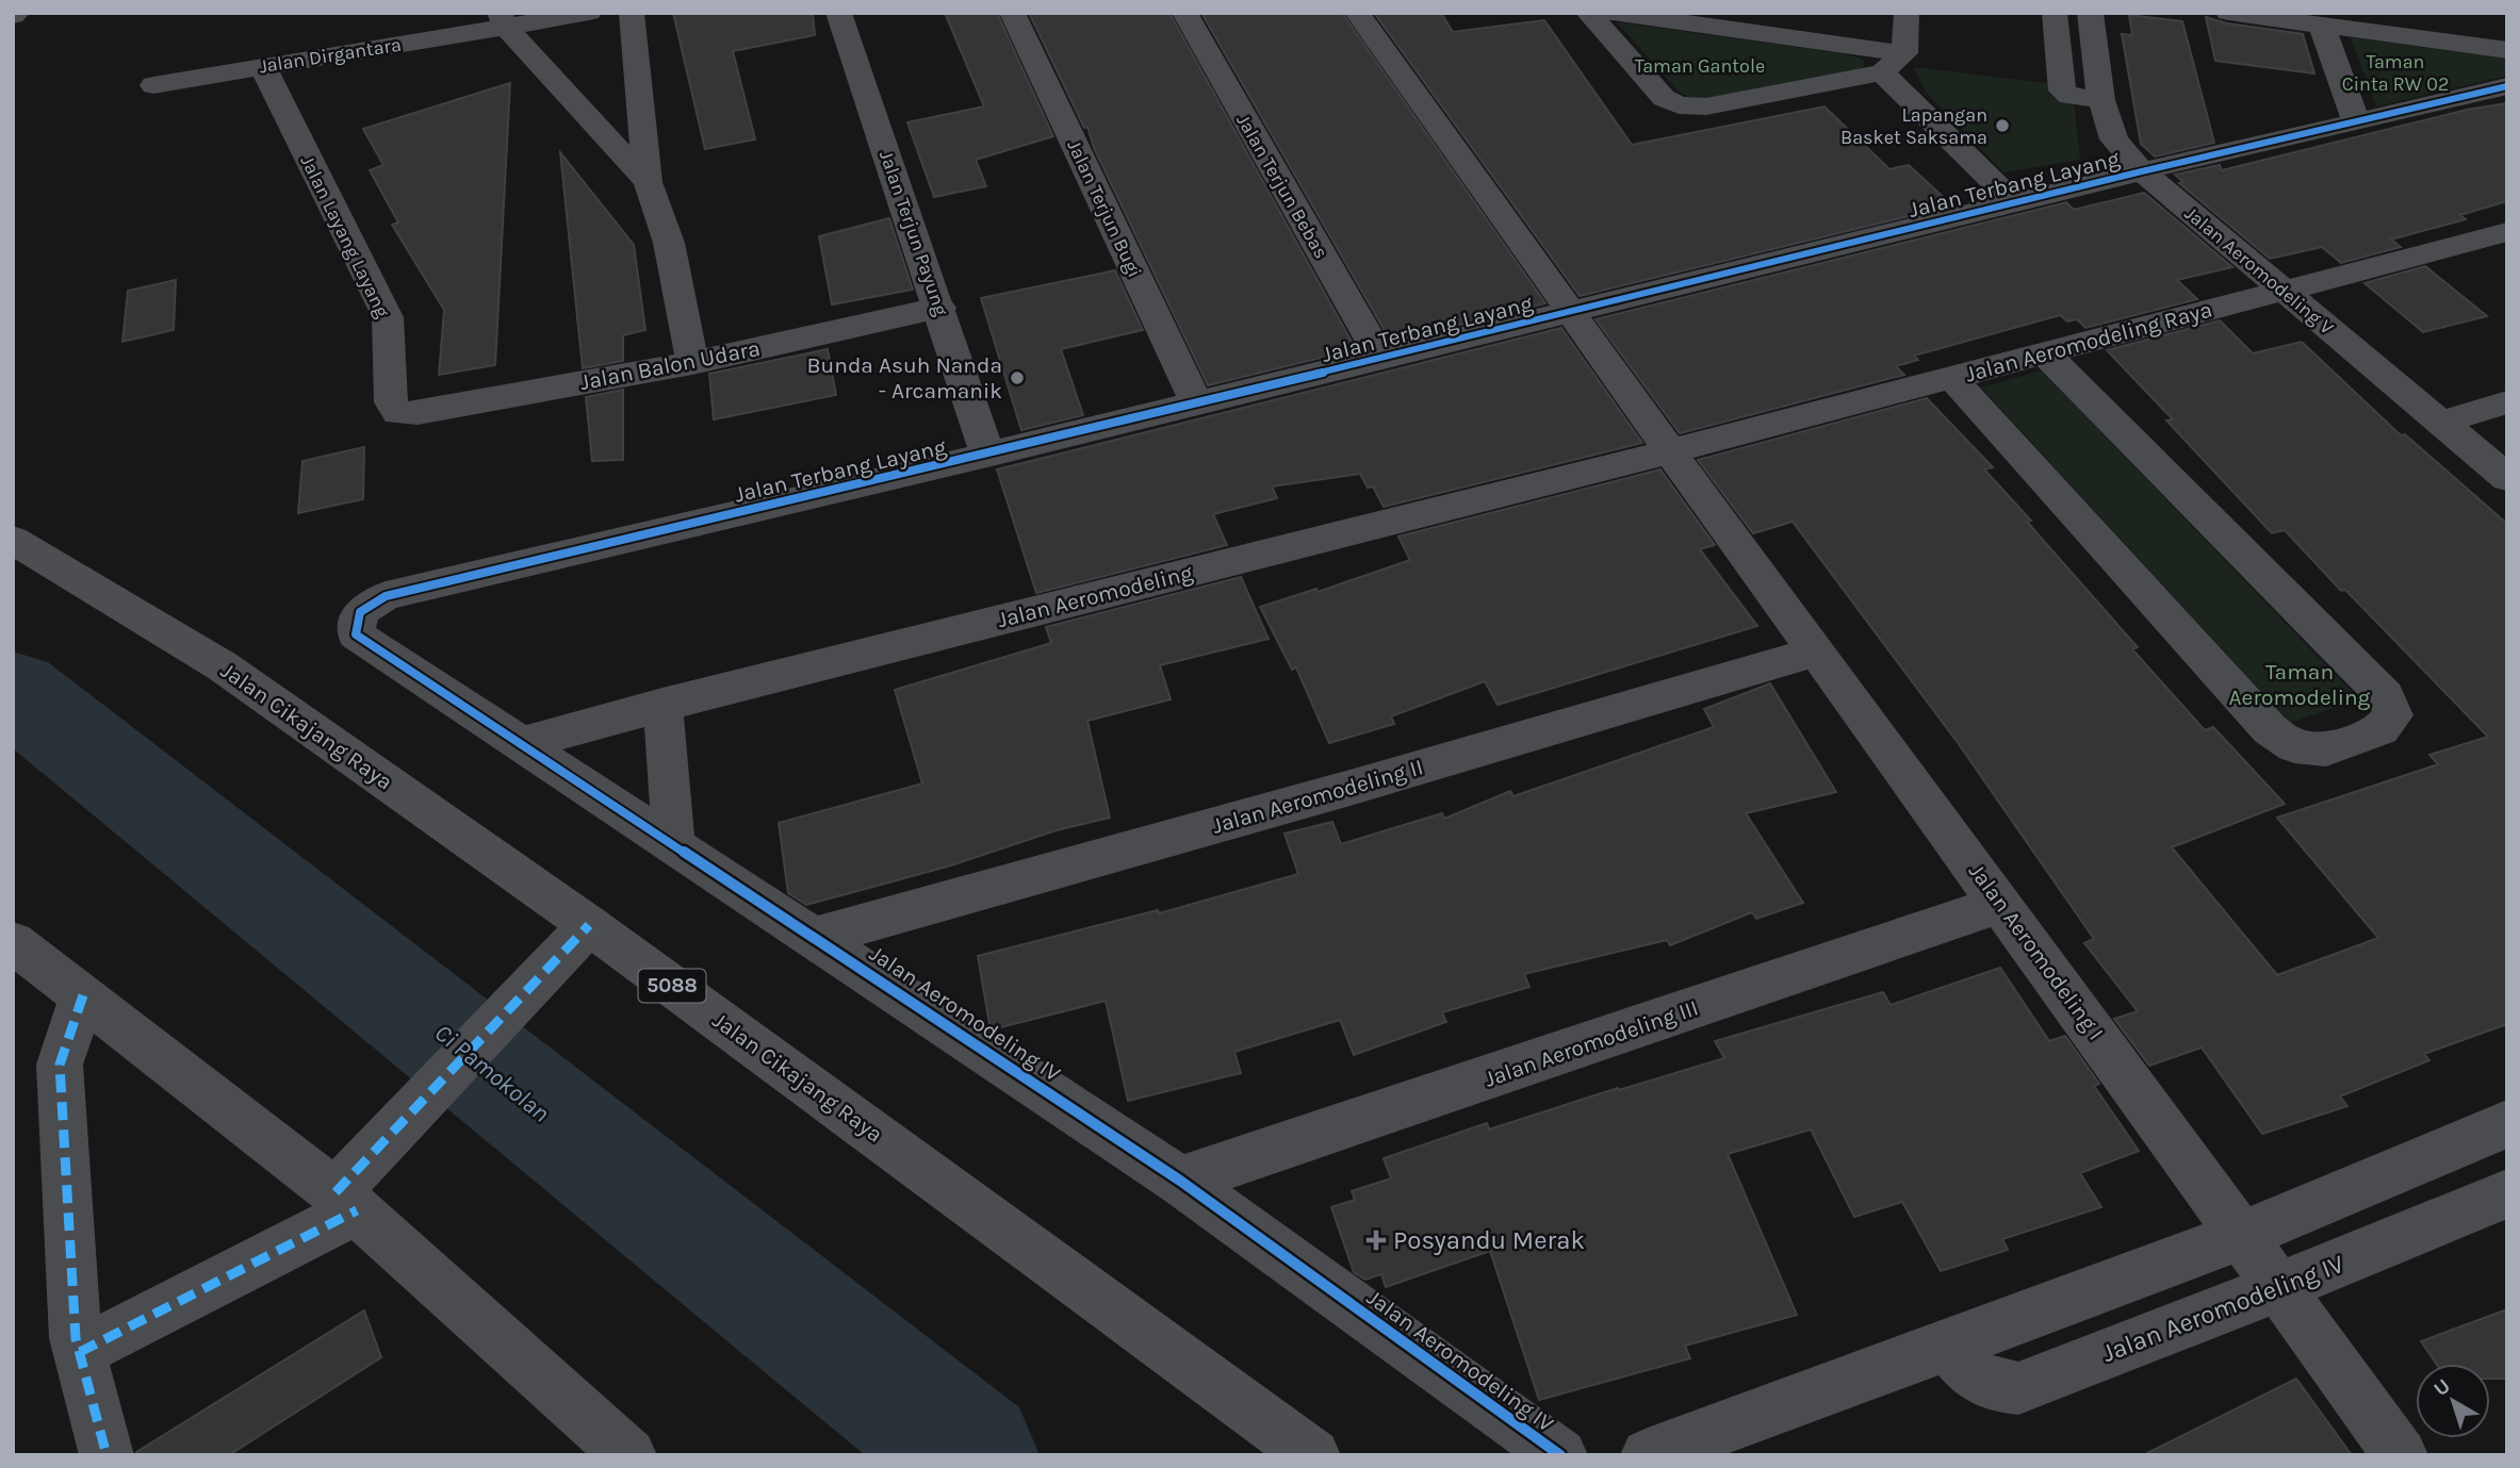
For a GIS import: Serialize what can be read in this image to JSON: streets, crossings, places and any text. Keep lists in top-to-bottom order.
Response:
{
  "streets": {
    "main road": ["Jalan Cikajang Raya", "5088"],
    "street": [
      "Jalan Dirgantara",
      "Jalan Terbang Layang",
      "Jalan Terjun Bebas",
      "Jalan Terjun Bugi",
      "Jalan Terjun Payung",
      "Jalan Layang Layang",
      "Jalan Aeromodeling V",
      "Jalan Aeromodeling Raya",
      "Jalan Balon Udara",
      "Jalan Aeromodeling",
      "Jalan Aeromodeling II",
      "Jalan Aeromodeling I",
      "Jalan Aeromodeling IV",
      "Jalan Aeromodeling III"
    ]
  },
  "crossings": [
    ["Jalan Dirgantara", "Jalan Layang Layang"],
    ["Jalan Terbang Layang", "Jalan Terjun Bebas"],
    ["Jalan Terbang Layang", "Jalan Terjun Bugi"],
    ["Jalan Terbang Layang", "Jalan Terjun Payung"],
    ["Jalan Terbang Layang", "Jalan Aeromodeling V"],
    ["Jalan Terbang Layang", "Jalan Aeromodeling I"],
    ["Jalan Terbang Layang", "Jalan Aeromodeling IV"],
    ["Jalan Terjun Payung", "Jalan Balon Udara"],
    ["Jalan Layang Layang", "Jalan Balon Udara"],
    ["Jalan Aeromodeling V", "Jalan Aeromodeling Raya"],
    ["Jalan Aeromodeling Raya", "Jalan Aeromodeling"],
    ["Jalan Aeromodeling Raya", "Jalan Aeromodeling I"],
    ["Jalan Aeromodeling", "Jalan Aeromodeling I"],
    ["Jalan Aeromodeling", "Jalan Aeromodeling IV"],
    ["Jalan Aeromodeling II", "Jalan Aeromodeling I"],
    ["Jalan Aeromodeling II", "Jalan Aeromodeling IV"],
    ["Jalan Aeromodeling I", "Jalan Aeromodeling IV"],
    ["Jalan Aeromodeling I", "Jalan Aeromodeling III"],
    ["Jalan Aeromodeling IV", "Jalan Aeromodeling III"]
  ],
  "water": ["Ci Pamokolan"],
  "parks": ["Taman Cinta RW 02", "Taman Gantole", "Taman Aeromodeling"],
  "places": {
    "other": ["Lapangan Basket Saksama", "Bunda Asuh Nanda - Arcamanik"],
    "health": ["Posyandu Merak"]
  },
  "north": "top left"
}
